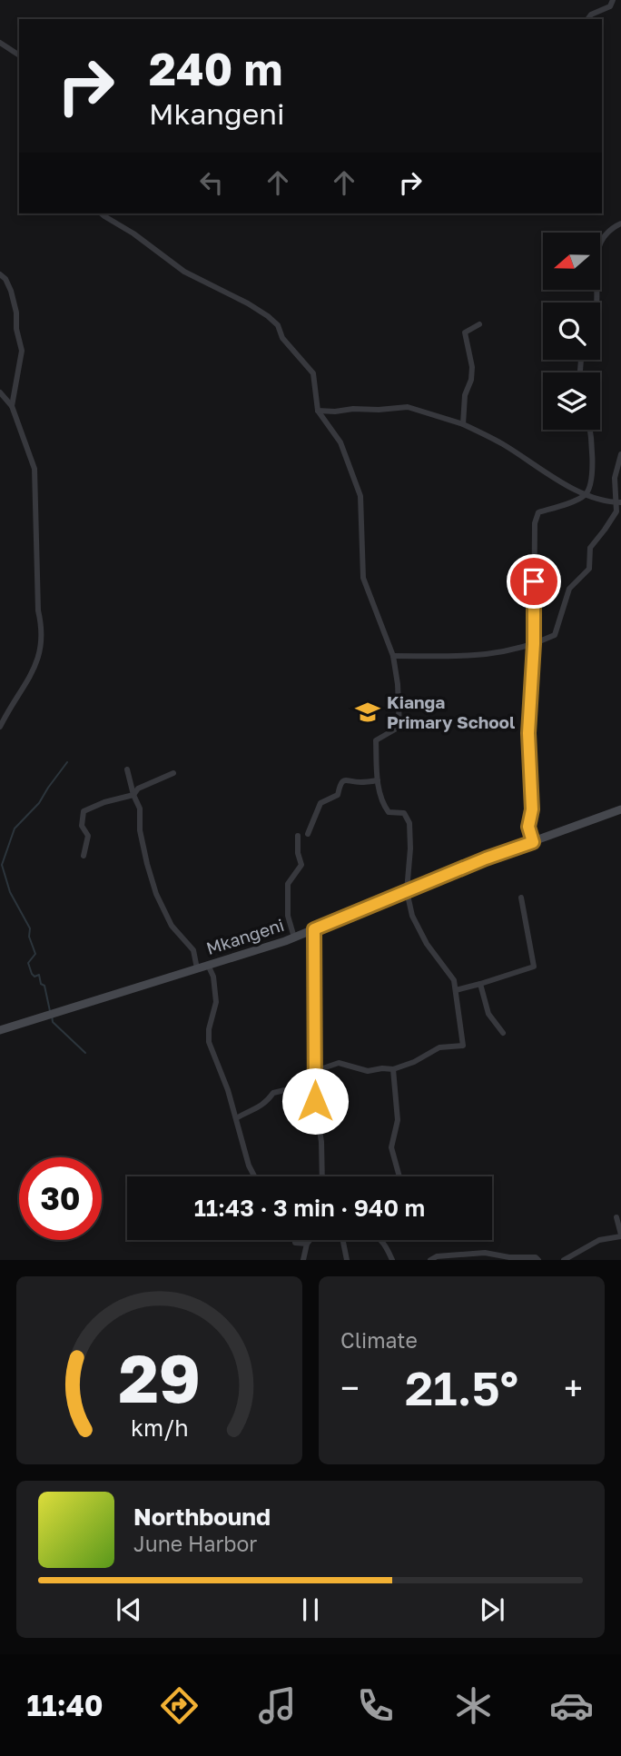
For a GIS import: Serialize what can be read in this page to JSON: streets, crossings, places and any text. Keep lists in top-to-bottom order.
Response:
{
  "streets": {
    "street": ["Mkangeni"]
  },
  "places": {
    "school or university": ["Kianga Primary School"]
  },
  "north": "left",
  "page": {
    "turn": ["240 m", "Mkangeni"],
    "limit": "30",
    "trip": "11:43 · 3 min · 940 m",
    "tile": "Climate",
    "heat": ["−", "21.5°", "+"],
    "song": ["Northbound", "June Harbor"],
    "tabs": "11:40",
    "gauge": ["29", "km/h"]
  }
}
